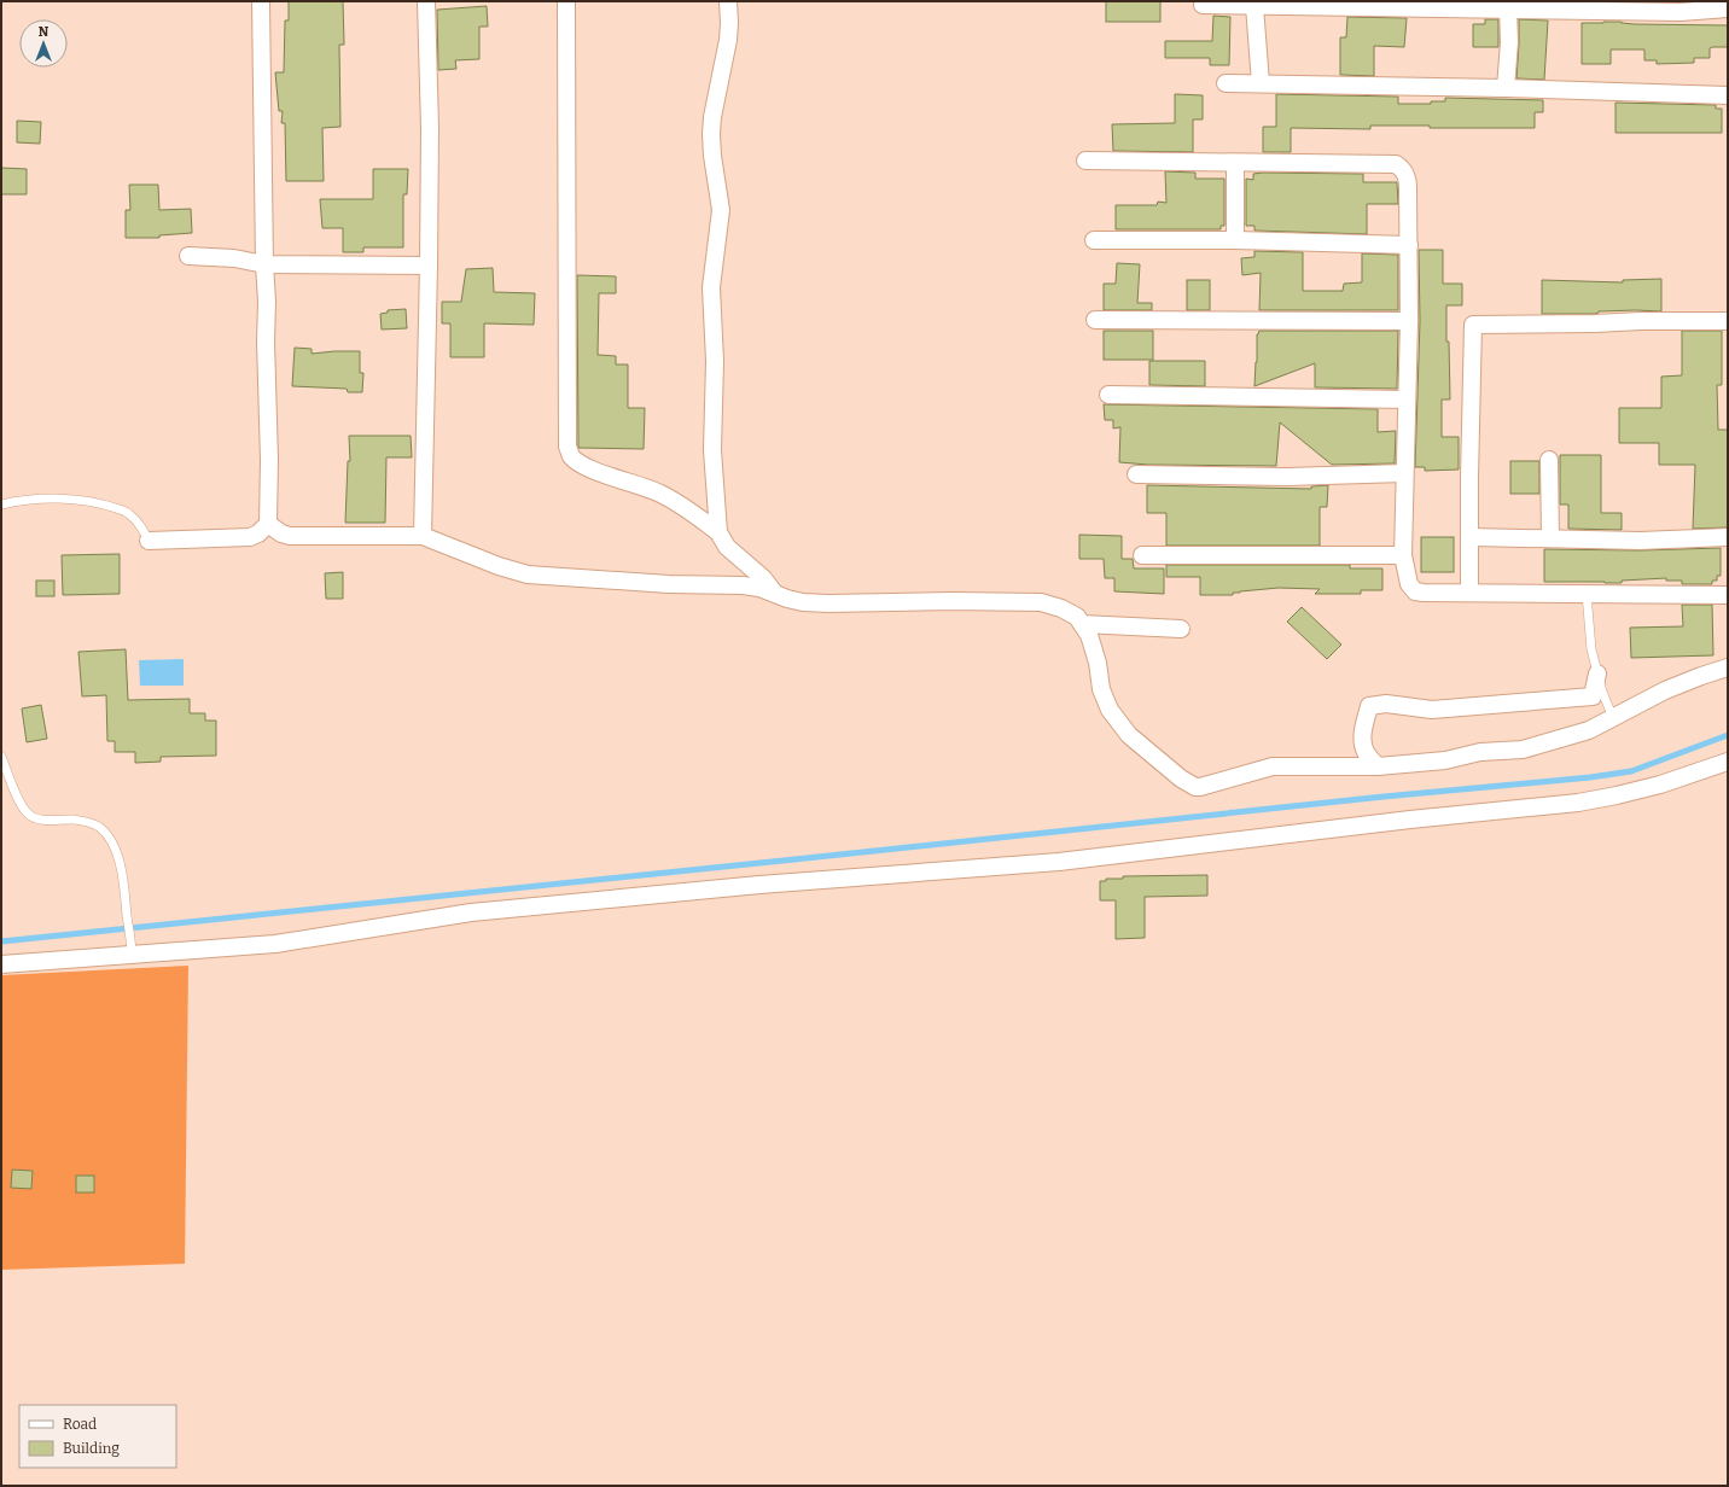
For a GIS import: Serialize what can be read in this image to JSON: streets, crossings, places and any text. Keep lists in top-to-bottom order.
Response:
{
  "legend": ["Road", "Building"],
  "north": "top"
}
